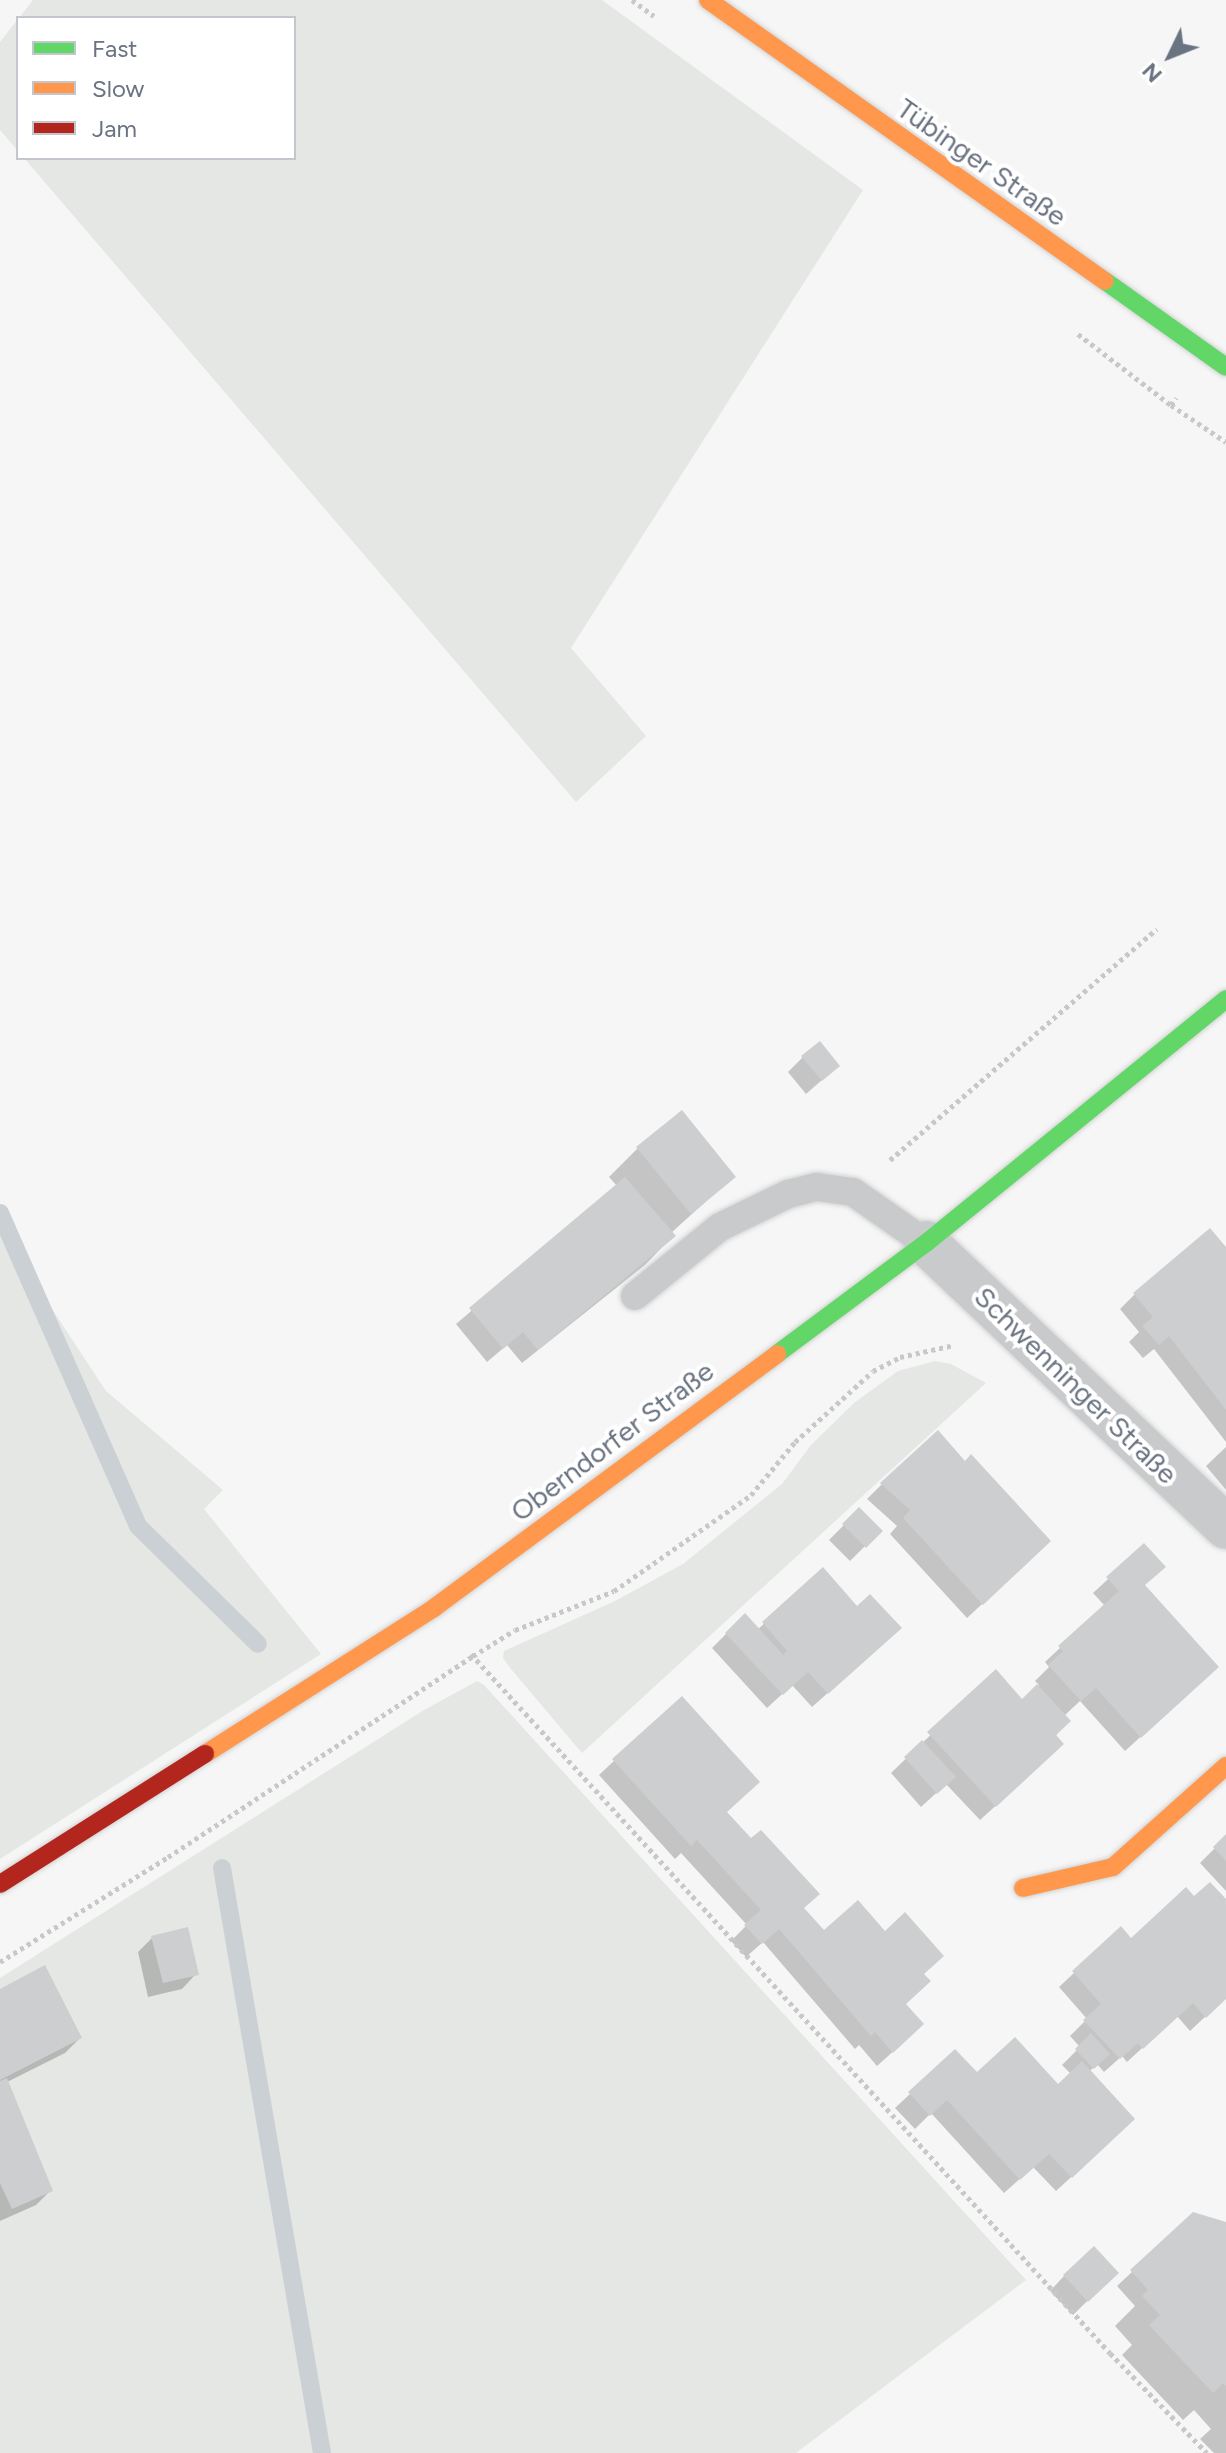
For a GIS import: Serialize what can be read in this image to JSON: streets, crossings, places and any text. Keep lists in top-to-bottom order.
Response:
{
  "streets": {
    "street": ["Tübinger Straße", "Schwenninger Straße", "Oberndorfer Straße"]
  },
  "crossings": [
    ["Schwenninger Straße", "Oberndorfer Straße"]
  ],
  "legend": ["Fast", "Slow", "Jam"],
  "north": "bottom left"
}
